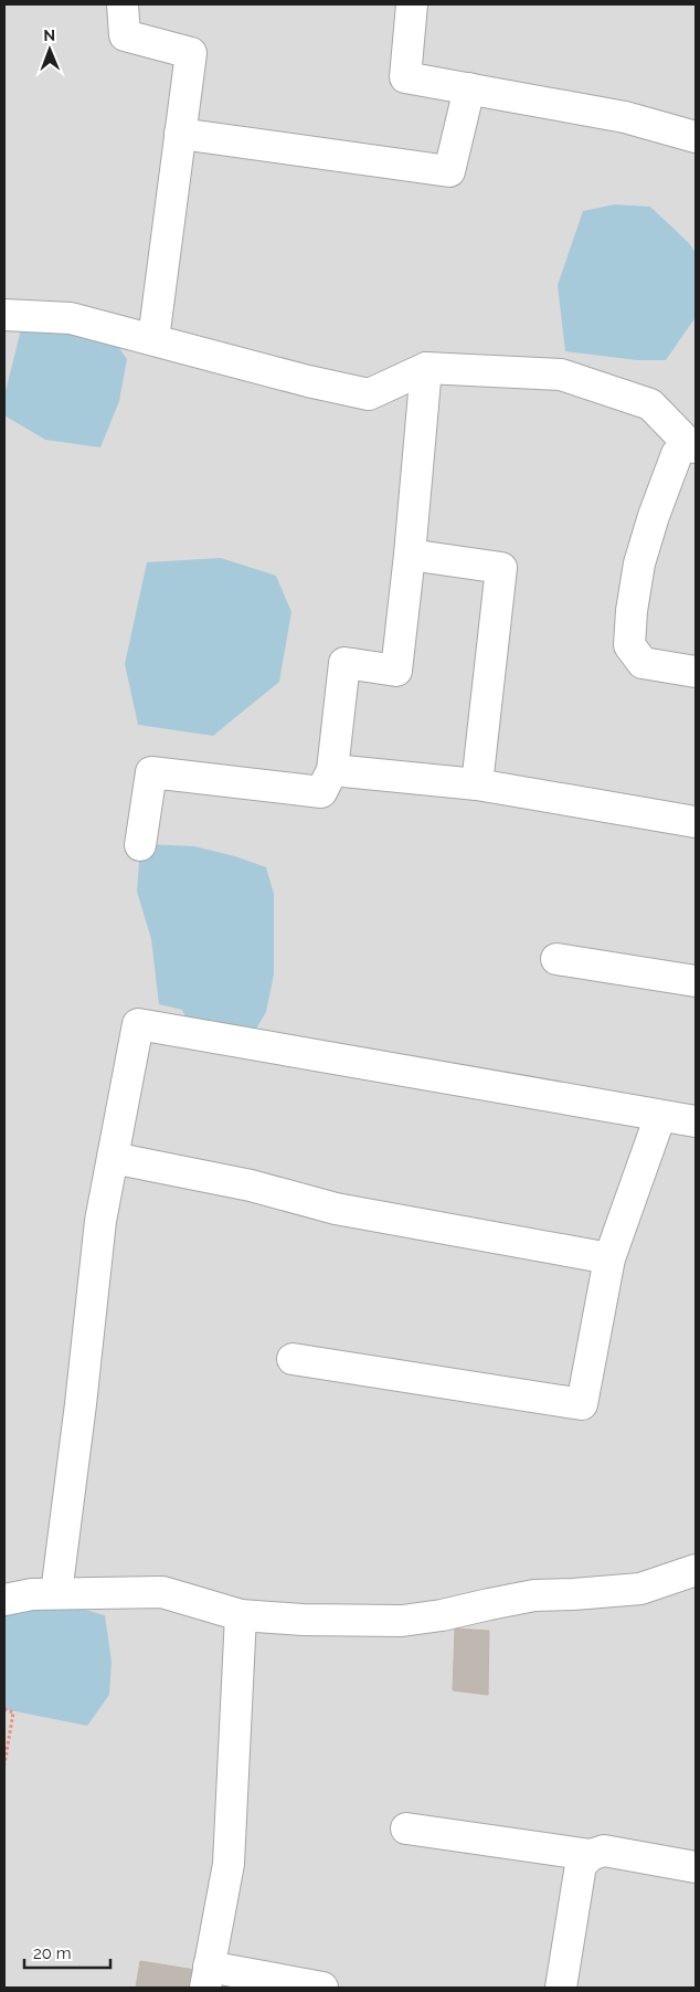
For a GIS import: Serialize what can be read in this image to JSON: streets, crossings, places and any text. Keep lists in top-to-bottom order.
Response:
{
  "scale_bar": "20 m",
  "north": "top"
}
